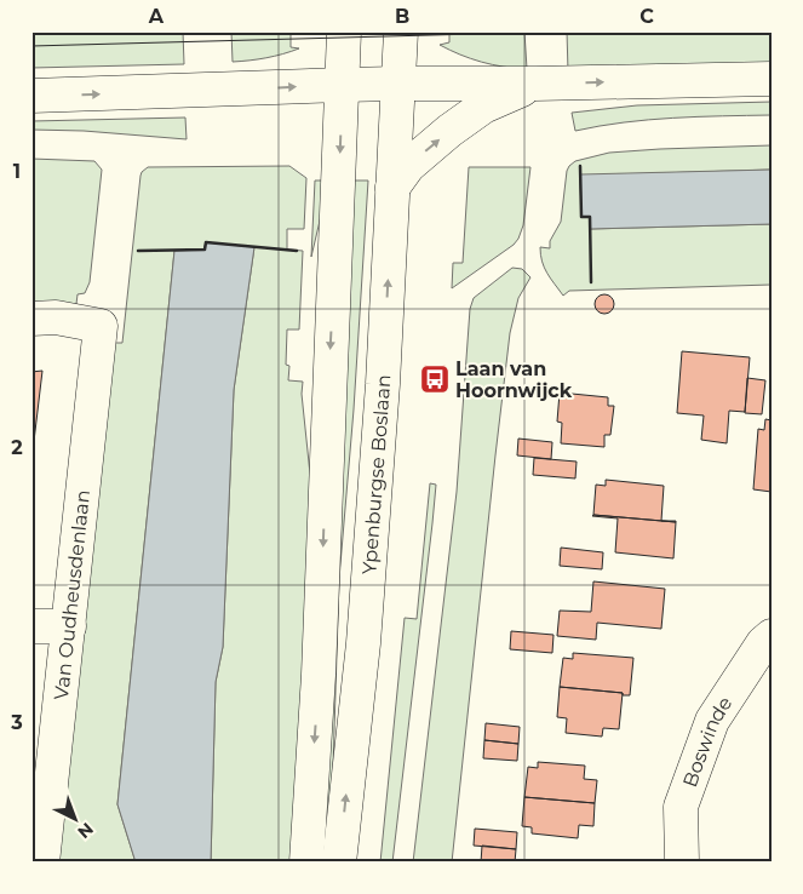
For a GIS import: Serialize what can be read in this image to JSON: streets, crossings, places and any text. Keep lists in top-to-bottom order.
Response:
{
  "streets": {
    "main road": ["Ypenburgse Boslaan", "Van Oudheusdenlaan", "Boswinde"]
  },
  "places": {
    "bus stop": ["Laan van Hoornwijck"]
  },
  "north": "bottom right",
  "grid": {
    "columns": ["A", "B", "C"],
    "rows": ["1", "2", "3"]
  }
}
